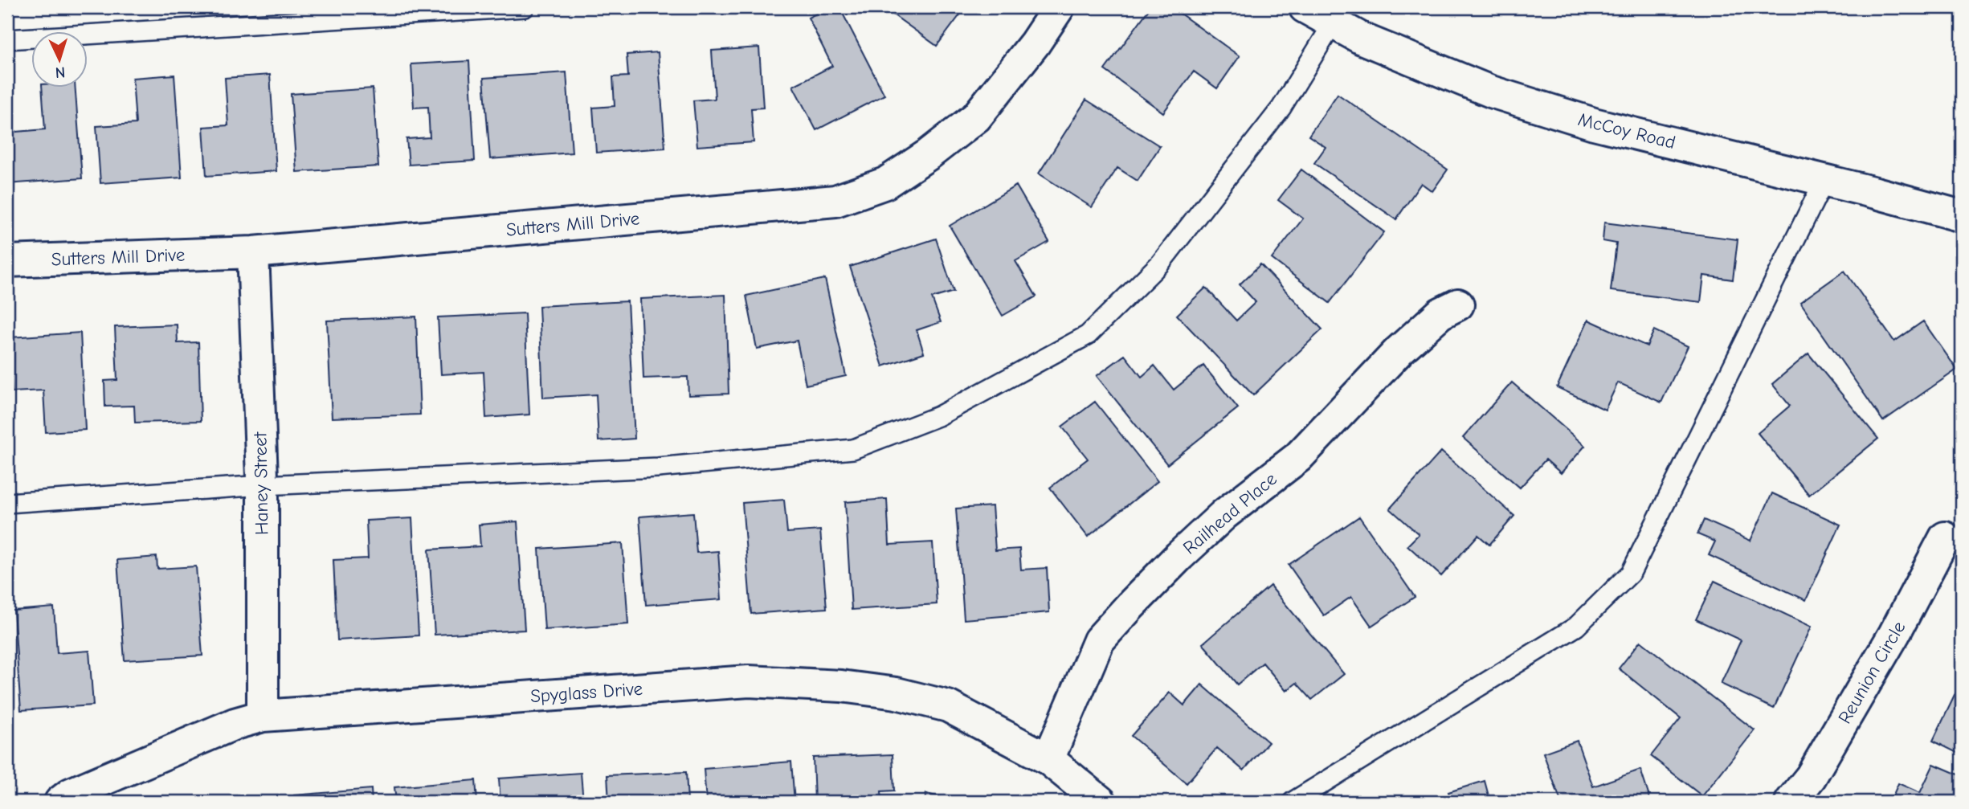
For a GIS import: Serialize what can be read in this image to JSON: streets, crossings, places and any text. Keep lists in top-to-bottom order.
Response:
{
  "streets": {
    "street": [
      "McCoy Road",
      "Sutters Mill Drive",
      "Haney Street",
      "Railhead Place",
      "Reunion Circle",
      "Spyglass Drive"
    ]
  },
  "crossings": [
    ["Sutters Mill Drive", "Haney Street"],
    ["Haney Street", "Spyglass Drive"],
    ["Railhead Place", "Spyglass Drive"]
  ],
  "north": "bottom"
}
